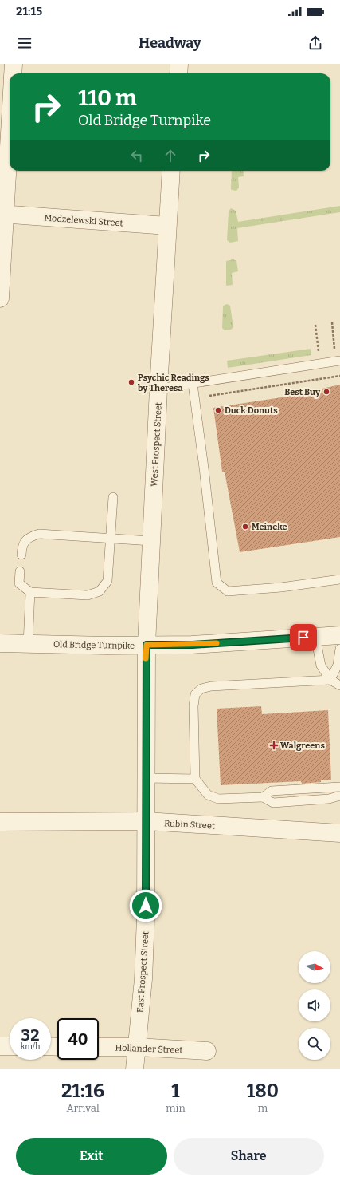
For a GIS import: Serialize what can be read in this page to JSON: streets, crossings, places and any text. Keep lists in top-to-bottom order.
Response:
{
  "streets": {
    "street": [
      "Modzelewski Street",
      "West Prospect Street",
      "Old Bridge Turnpike",
      "Rubin Street",
      "East Prospect Street",
      "Hollander Street"
    ]
  },
  "crossings": [
    ["Modzelewski Street", "West Prospect Street"],
    ["West Prospect Street", "Old Bridge Turnpike"],
    ["West Prospect Street", "East Prospect Street"],
    ["Old Bridge Turnpike", "East Prospect Street"],
    ["Rubin Street", "East Prospect Street"],
    ["East Prospect Street", "Hollander Street"]
  ],
  "places": {
    "other": [
      "Psychic Readings by Theresa",
      "Best Buy",
      "Duck Donuts",
      "Meineke"
    ],
    "health": ["Walgreens"]
  },
  "north": "right",
  "page": {
    "status": "21:15",
    "header": "Headway",
    "turn": ["110 m", "Old Bridge Turnpike"],
    "speed": "32 km/h",
    "limit": "40",
    "eta": [
      "21:16",
      "Arrival",
      "1",
      "min",
      "180",
      "m"
    ],
    "buttons": ["Exit", "Share"]
  }
}
